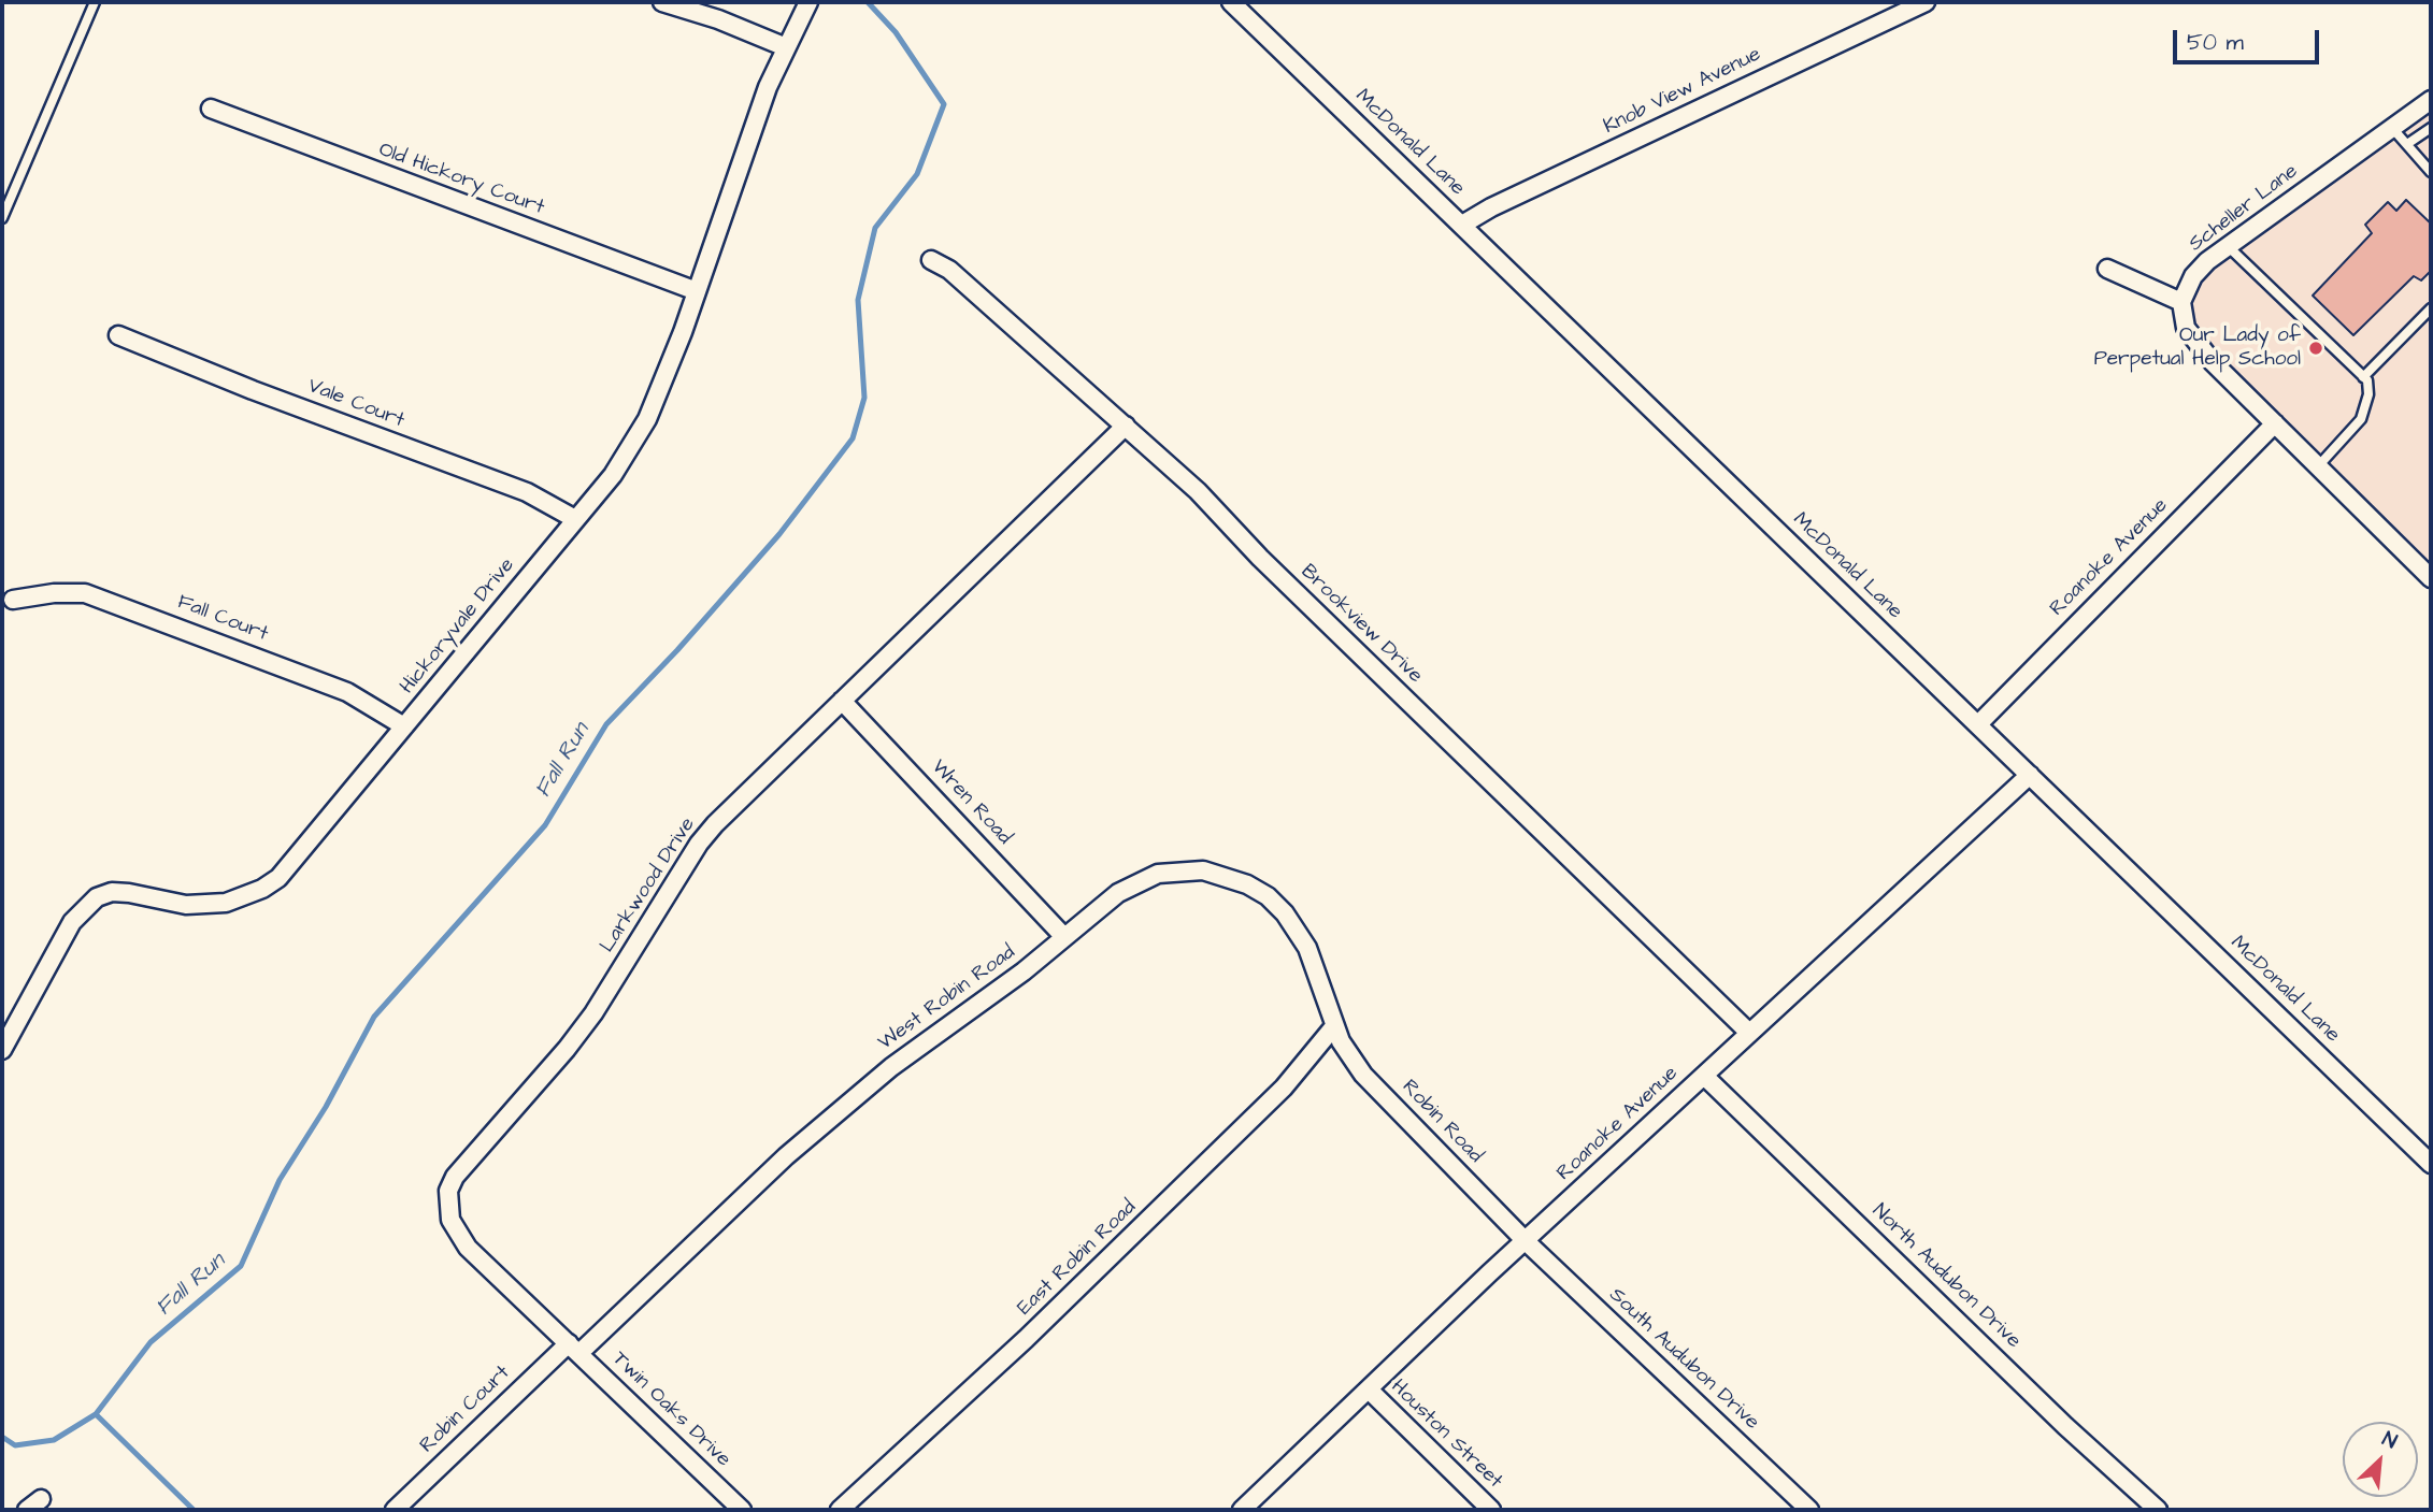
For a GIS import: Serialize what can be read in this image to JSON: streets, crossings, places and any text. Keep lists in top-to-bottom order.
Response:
{
  "streets": {
    "street": [
      "Knob View Avenue",
      "McDonald Lane",
      "Old Hickory Court",
      "Scheller Lane",
      "Vale Court",
      "Roanoke Avenue",
      "Fall Court",
      "Brookview Drive",
      "Hickoryvale Drive",
      "Wren Road",
      "Larkwood Drive",
      "West Robin Road",
      "Robin Road",
      "East Robin Road",
      "North Audubon Drive",
      "South Audubon Drive",
      "Robin Court",
      "Twin Oaks Drive",
      "Houston Street"
    ]
  },
  "crossings": [
    ["Knob View Avenue", "McDonald Lane"],
    ["McDonald Lane", "Roanoke Avenue"],
    ["Old Hickory Court", "Hickoryvale Drive"],
    ["Vale Court", "Hickoryvale Drive"],
    ["Roanoke Avenue", "Brookview Drive"],
    ["Roanoke Avenue", "Robin Road"],
    ["Roanoke Avenue", "North Audubon Drive"],
    ["Roanoke Avenue", "South Audubon Drive"],
    ["Roanoke Avenue", "Houston Street"],
    ["Fall Court", "Hickoryvale Drive"],
    ["Brookview Drive", "Larkwood Drive"],
    ["Wren Road", "Larkwood Drive"],
    ["Wren Road", "West Robin Road"],
    ["Larkwood Drive", "West Robin Road"],
    ["Larkwood Drive", "Robin Court"],
    ["Larkwood Drive", "Twin Oaks Drive"],
    ["West Robin Road", "Robin Road"],
    ["West Robin Road", "East Robin Road"],
    ["West Robin Road", "Robin Court"],
    ["West Robin Road", "Twin Oaks Drive"],
    ["Robin Road", "East Robin Road"],
    ["Robin Road", "South Audubon Drive"],
    ["Robin Court", "Twin Oaks Drive"]
  ],
  "water": ["Fall Run"],
  "places": ["Our Lady of Perpetual Help School"],
  "scale_bar": "50 m",
  "north": "top right"
}
